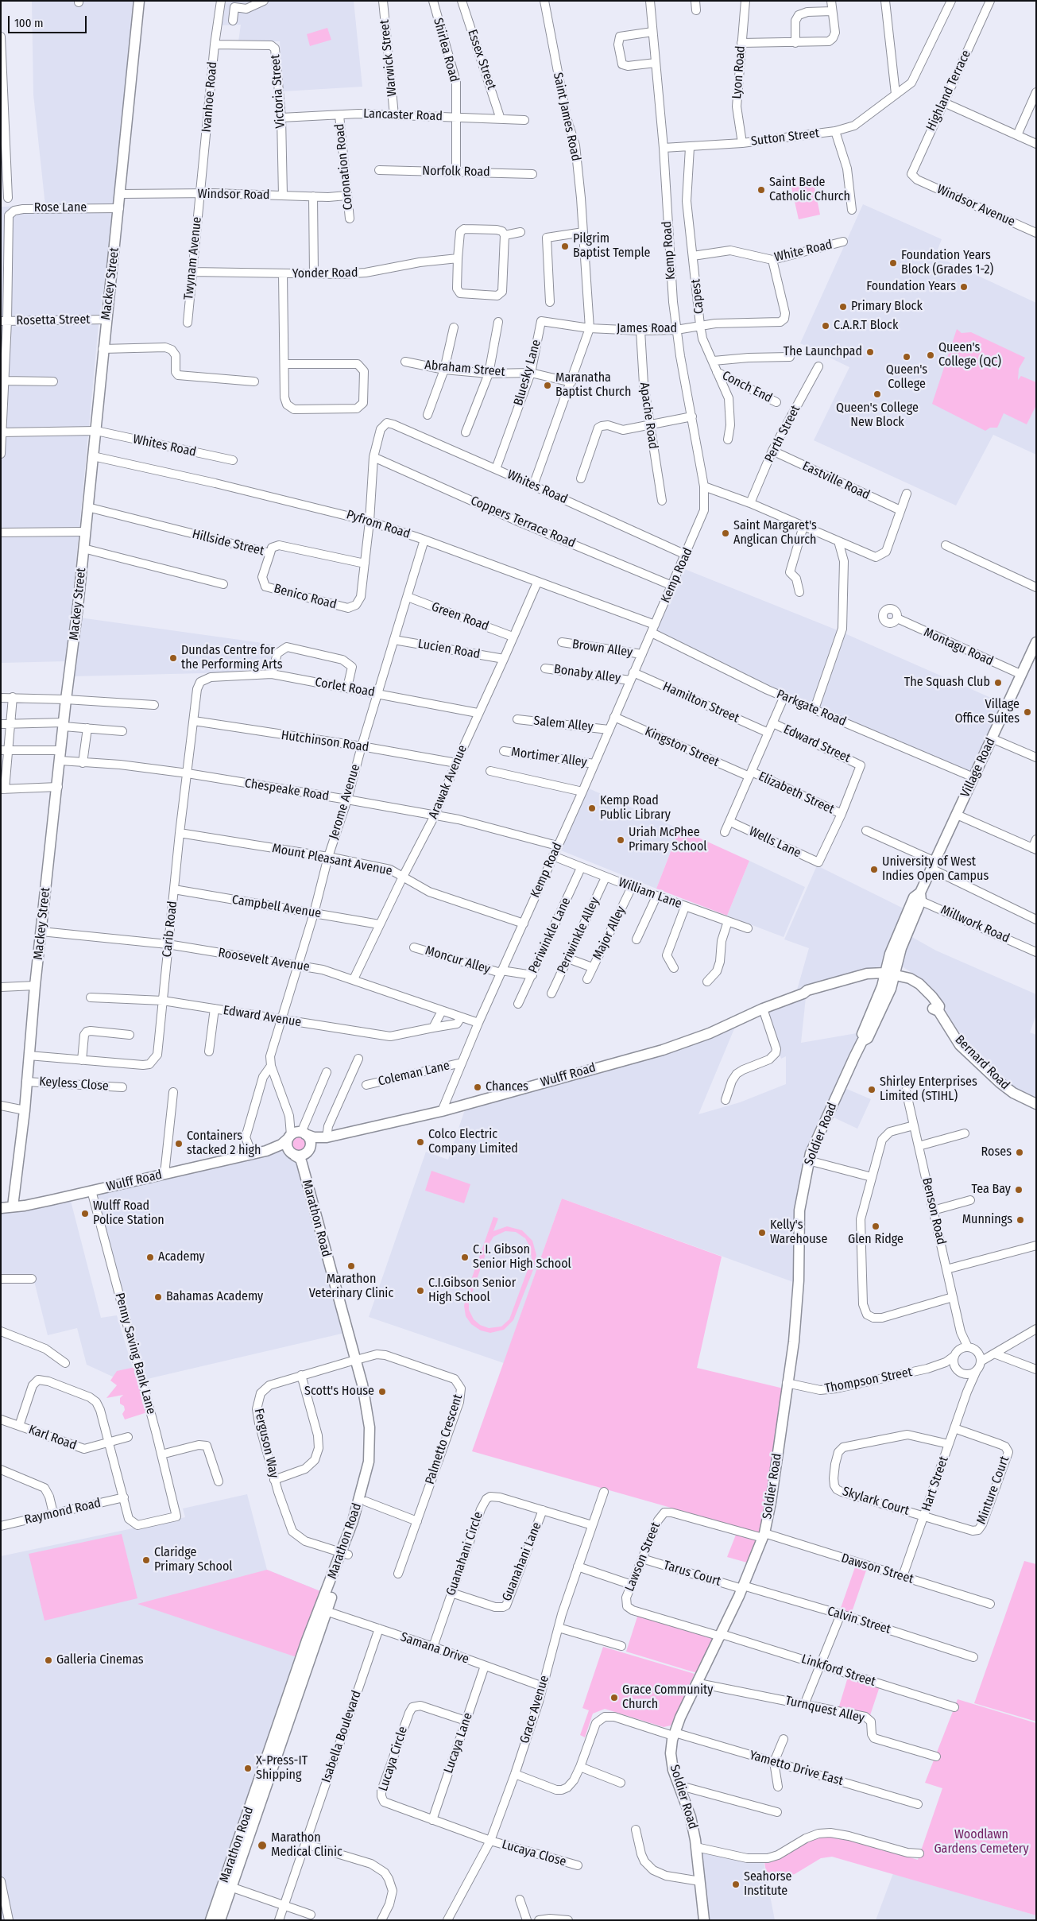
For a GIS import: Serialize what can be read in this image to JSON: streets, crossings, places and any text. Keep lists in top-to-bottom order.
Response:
{
  "streets": {
    "main road": [
      "Mackey Street",
      "Village Road",
      "Bernard Road",
      "Wulff Road",
      "Soldier Road",
      "Marathon Road"
    ],
    "street": [
      "Shirlea Road",
      "Warwick Street",
      "Essex Street",
      "Lyon Road",
      "Highland Terrace",
      "Victoria Street",
      "Ivanhoe Road",
      "Lancaster Road",
      "Saint James Road",
      "Sutton Street",
      "Coronation Road",
      "Norfolk Road",
      "Windsor Road",
      "Windsor Avenue",
      "Rose Lane",
      "Kemp Road",
      "White Road",
      "Twynam Avenue",
      "Yonder Road",
      "Capest",
      "Rosetta Street",
      "James Road",
      "Abraham Street",
      "Bluesky Lane",
      "Conch End",
      "Apache Road",
      "Perth Street",
      "Whites Road",
      "Eastville Road",
      "Coppers Terrace Road",
      "Pyfrom Road",
      "Hillside Street",
      "Benico Road",
      "Green Road",
      "Montagu Road",
      "Brown Alley",
      "Lucien Road",
      "Bonaby Alley",
      "Corlet Road",
      "Hamilton Street",
      "Parkgate Road",
      "Salem Alley",
      "Hutchinson Road",
      "Edward Street",
      "Kingston Street",
      "Mortimer Alley",
      "Arawak Avenue",
      "Chespeake Road",
      "Elizabeth Street",
      "Jerome Avenue",
      "Wells Lane",
      "Mount Pleasant Avenue",
      "William Lane",
      "Campbell Avenue",
      "Millwork Road",
      "Carib Road",
      "Major Alley",
      "Periwinkle Lane",
      "Periwinkle Alley",
      "Roosevelt Avenue",
      "Moncur Alley",
      "Edward Avenue",
      "Coleman Lane",
      "Keyless Close",
      "Benson Road",
      "Penny Saving Bank Lane",
      "Thompson Street",
      "Karl Road",
      "Palmetto Crescent",
      "Ferguson Way",
      "Hart Street",
      "Minture Court",
      "Skylark Court",
      "Raymond Road",
      "Guanahani Circle",
      "Lawson Street",
      "Guanahani Lane",
      "Dawson Street",
      "Tarus Court",
      "Calvin Street",
      "Samana Drive",
      "Linkford Street",
      "Grace Avenue",
      "Turnquest Alley",
      "Isabella Boulevard",
      "Lucaya Lane",
      "Lucaya Circle",
      "Yametto Drive East",
      "Lucaya Close"
    ]
  },
  "crossings": [
    ["Shirlea Road", "Lancaster Road"],
    ["Shirlea Road", "Norfolk Road"],
    ["Warwick Street", "Lancaster Road"],
    ["Essex Street", "Lancaster Road"],
    ["Lyon Road", "Sutton Street"],
    ["Highland Terrace", "Windsor Avenue"],
    ["Victoria Street", "Ivanhoe Road"],
    ["Victoria Street", "Lancaster Road"],
    ["Victoria Street", "Windsor Road"],
    ["Ivanhoe Road", "Windsor Road"],
    ["Ivanhoe Road", "Twynam Avenue"],
    ["Lancaster Road", "Coronation Road"],
    ["Saint James Road", "James Road"],
    ["Saint James Road", "Abraham Street"],
    ["Saint James Road", "Bluesky Lane"],
    ["Saint James Road", "Whites Road"],
    ["Sutton Street", "Kemp Road"],
    ["Sutton Street", "Capest"],
    ["Coronation Road", "Windsor Road"],
    ["Windsor Road", "Twynam Avenue"],
    ["Windsor Road", "Mackey Street"],
    ["Rose Lane", "Mackey Street"],
    ["Rose Lane", "Rosetta Street"],
    ["Kemp Road", "James Road"],
    ["Kemp Road", "Whites Road"],
    ["Kemp Road", "Coppers Terrace Road"],
    ["Kemp Road", "Pyfrom Road"],
    ["Kemp Road", "Brown Alley"],
    ["Kemp Road", "Bonaby Alley"],
    ["Kemp Road", "Hamilton Street"],
    ["Kemp Road", "Parkgate Road"],
    ["Kemp Road", "Salem Alley"],
    ["Kemp Road", "Kingston Street"],
    ["Kemp Road", "Mortimer Alley"],
    ["Kemp Road", "Chespeake Road"],
    ["Kemp Road", "Mount Pleasant Avenue"],
    ["Kemp Road", "William Lane"],
    ["Kemp Road", "Roosevelt Avenue"],
    ["Kemp Road", "Moncur Alley"],
    ["Kemp Road", "Coleman Lane"],
    ["Kemp Road", "Wulff Road"],
    ["White Road", "Capest"],
    ["White Road", "James Road"],
    ["Twynam Avenue", "Yonder Road"],
    ["Mackey Street", "Rosetta Street"],
    ["Mackey Street", "Whites Road"],
    ["Mackey Street", "Pyfrom Road"],
    ["Mackey Street", "Hillside Street"],
    ["Mackey Street", "Chespeake Road"],
    ["Mackey Street", "Carib Road"],
    ["Mackey Street", "Roosevelt Avenue"],
    ["Mackey Street", "Wulff Road"],
    ["Mackey Street", "Keyless Close"],
    ["Capest", "James Road"],
    ["Capest", "Conch End"],
    ["James Road", "Bluesky Lane"],
    ["James Road", "Apache Road"],
    ["Abraham Street", "Bluesky Lane"],
    ["Bluesky Lane", "Whites Road"],
    ["Perth Street", "Eastville Road"],
    ["Whites Road", "Coppers Terrace Road"],
    ["Pyfrom Road", "Parkgate Road"],
    ["Pyfrom Road", "Arawak Avenue"],
    ["Pyfrom Road", "Jerome Avenue"],
    ["Hillside Street", "Benico Road"],
    ["Green Road", "Arawak Avenue"],
    ["Green Road", "Jerome Avenue"],
    ["Montagu Road", "Village Road"],
    ["Lucien Road", "Arawak Avenue"],
    ["Lucien Road", "Jerome Avenue"],
    ["Corlet Road", "Arawak Avenue"],
    ["Corlet Road", "Jerome Avenue"],
    ["Corlet Road", "Carib Road"],
    ["Parkgate Road", "Village Road"],
    ["Hutchinson Road", "Arawak Avenue"],
    ["Hutchinson Road", "Jerome Avenue"],
    ["Hutchinson Road", "Carib Road"],
    ["Edward Street", "Elizabeth Street"],
    ["Edward Street", "Wells Lane"],
    ["Kingston Street", "Elizabeth Street"],
    ["Village Road", "Millwork Road"],
    ["Village Road", "Bernard Road"],
    ["Village Road", "Wulff Road"],
    ["Village Road", "Soldier Road"],
    ["Arawak Avenue", "Chespeake Road"],
    ["Arawak Avenue", "Mount Pleasant Avenue"],
    ["Arawak Avenue", "Campbell Avenue"],
    ["Arawak Avenue", "Roosevelt Avenue"],
    ["Chespeake Road", "Jerome Avenue"],
    ["Chespeake Road", "Carib Road"],
    ["Elizabeth Street", "Wells Lane"],
    ["Jerome Avenue", "Mount Pleasant Avenue"],
    ["Jerome Avenue", "Campbell Avenue"],
    ["Jerome Avenue", "Roosevelt Avenue"],
    ["Jerome Avenue", "Edward Avenue"],
    ["Jerome Avenue", "Wulff Road"],
    ["Jerome Avenue", "Marathon Road"],
    ["Mount Pleasant Avenue", "Carib Road"],
    ["William Lane", "Major Alley"],
    ["William Lane", "Periwinkle Lane"],
    ["William Lane", "Periwinkle Alley"],
    ["Campbell Avenue", "Carib Road"],
    ["Carib Road", "Roosevelt Avenue"],
    ["Carib Road", "Edward Avenue"],
    ["Periwinkle Lane", "Moncur Alley"],
    ["Roosevelt Avenue", "Edward Avenue"],
    ["Bernard Road", "Wulff Road"],
    ["Bernard Road", "Soldier Road"],
    ["Wulff Road", "Soldier Road"],
    ["Wulff Road", "Marathon Road"],
    ["Wulff Road", "Penny Saving Bank Lane"],
    ["Soldier Road", "Thompson Street"],
    ["Soldier Road", "Lawson Street"],
    ["Soldier Road", "Dawson Street"],
    ["Soldier Road", "Tarus Court"],
    ["Soldier Road", "Calvin Street"],
    ["Soldier Road", "Linkford Street"],
    ["Soldier Road", "Turnquest Alley"],
    ["Soldier Road", "Yametto Drive East"],
    ["Benson Road", "Hart Street"],
    ["Marathon Road", "Palmetto Crescent"],
    ["Marathon Road", "Ferguson Way"],
    ["Marathon Road", "Samana Drive"],
    ["Penny Saving Bank Lane", "Raymond Road"],
    ["Palmetto Crescent", "Ferguson Way"],
    ["Hart Street", "Minture Court"],
    ["Hart Street", "Skylark Court"],
    ["Hart Street", "Dawson Street"],
    ["Minture Court", "Skylark Court"],
    ["Guanahani Circle", "Guanahani Lane"],
    ["Guanahani Circle", "Samana Drive"],
    ["Guanahani Circle", "Grace Avenue"],
    ["Lawson Street", "Dawson Street"],
    ["Lawson Street", "Tarus Court"],
    ["Lawson Street", "Linkford Street"],
    ["Tarus Court", "Calvin Street"],
    ["Samana Drive", "Grace Avenue"],
    ["Samana Drive", "Isabella Boulevard"],
    ["Samana Drive", "Lucaya Lane"],
    ["Grace Avenue", "Lucaya Circle"],
    ["Grace Avenue", "Lucaya Close"],
    ["Lucaya Lane", "Lucaya Circle"],
    ["Lucaya Circle", "Lucaya Close"]
  ],
  "parks": ["Woodlawn Gardens Cemetery"],
  "places": [
    "Saint Bede Catholic Church",
    "Pilgrim Baptist Temple",
    "Foundation Years Block (Grades 1-2)",
    "Foundation Years",
    "Primary Block",
    "C.A.R.T Block",
    "The Launchpad",
    "Queen's College (QC)",
    "Queen's College",
    "Maranatha Baptist Church",
    "Queen's College New Block",
    "Saint Margaret's Anglican Church",
    "Dundas Centre for the Performing Arts",
    "The Squash Club",
    "Village Office Suites",
    "Kemp Road Public Library",
    "Uriah McPhee Primary School",
    "University of West Indies Open Campus",
    "Chances",
    "Shirley Enterprises Limited (STIHL)",
    "Colco Electric Company Limited",
    "Containers stacked 2 high",
    "Roses",
    "Tea Bay",
    "Wulff Road Police Station",
    "Munnings",
    "Glen Ridge",
    "Kelly's Warehouse",
    "Academy",
    "C. I. Gibson Senior High School",
    "Marathon Veterinary Clinic",
    "C.I.Gibson Senior High School",
    "Bahamas Academy",
    "Scott's House",
    "Claridge Primary School",
    "Galleria Cinemas",
    "Grace Community Church",
    "X-Press-IT Shipping",
    "Marathon Medical Clinic",
    "Seahorse Institute"
  ],
  "scale_bar": "100 m"
}
